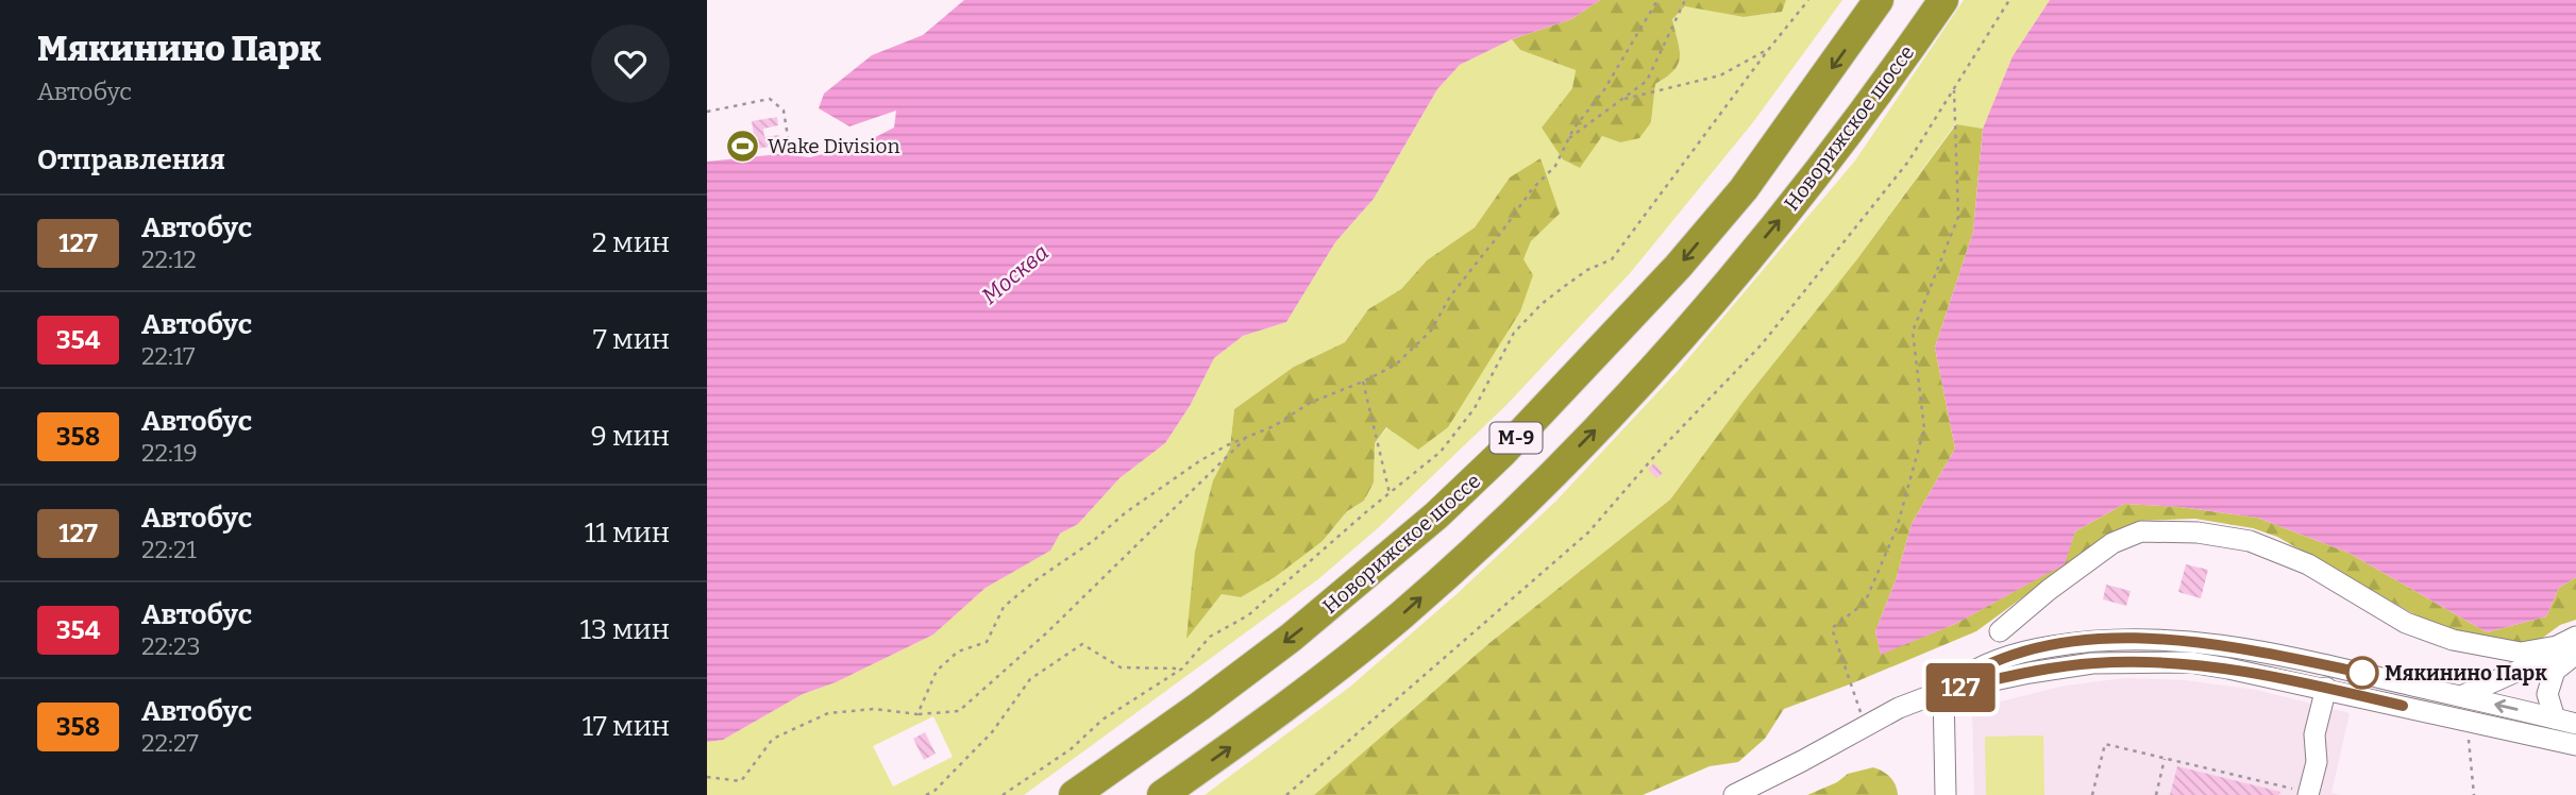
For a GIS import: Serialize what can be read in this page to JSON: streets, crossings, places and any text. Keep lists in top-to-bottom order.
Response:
{
  "streets": {
    "highway": ["Новорижское шоссе", "М-9"]
  },
  "water": ["Москва"],
  "places": {
    "sports": ["Wake Division"],
    "other": ["Мякинино Парк"]
  },
  "lines": ["bus line 127"],
  "page": {
    "heading": [
      ["Мякинино Парк", "Автобус"],
      "Отправления"
    ],
    "on_map": "127",
    "list": [
      {
        "mark": "127",
        "name": "Автобус",
        "note": "22:12",
        "value": "2 мин"
      },
      {
        "mark": "354",
        "name": "Автобус",
        "note": "22:17",
        "value": "7 мин"
      },
      {
        "mark": "358",
        "name": "Автобус",
        "note": "22:19",
        "value": "9 мин"
      },
      {
        "mark": "127",
        "name": "Автобус",
        "note": "22:21",
        "value": "11 мин"
      },
      {
        "mark": "354",
        "name": "Автобус",
        "note": "22:23",
        "value": "13 мин"
      },
      {
        "mark": "358",
        "name": "Автобус",
        "note": "22:27",
        "value": "17 мин"
      }
    ]
  }
}
